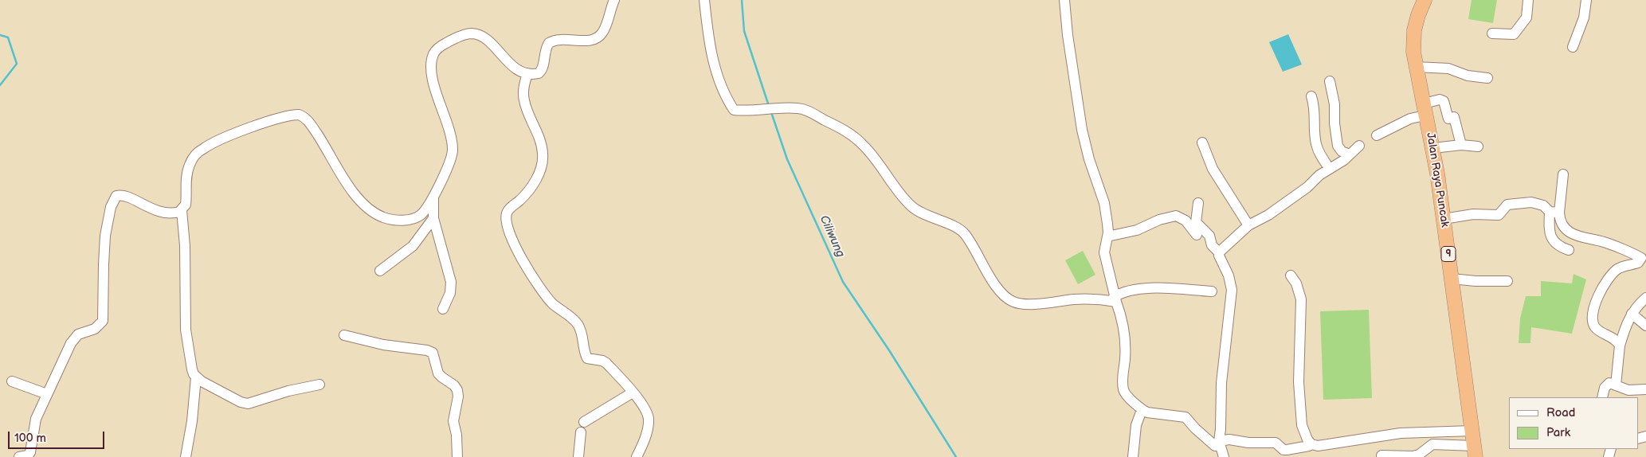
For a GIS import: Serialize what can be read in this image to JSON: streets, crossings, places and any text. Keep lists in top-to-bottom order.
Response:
{
  "streets": {
    "highway": ["Jalan Raya Puncak", "9"]
  },
  "water": ["Ciliwung"],
  "legend": ["Road", "Park"],
  "scale_bar": "100 m"
}
